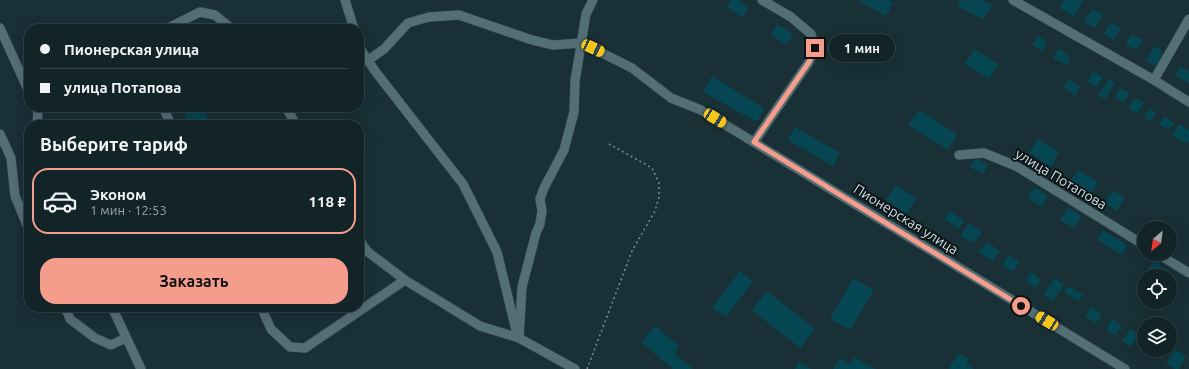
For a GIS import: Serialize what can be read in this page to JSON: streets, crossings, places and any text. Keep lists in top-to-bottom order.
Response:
{
  "streets": {
    "street": ["улица Потапова", "Пионерская улица"]
  },
  "north": "bottom left",
  "page": {
    "banner": ["Пионерская улица", "улица Потапова"],
    "bubble": "1 мин",
    "heading": "Выберите тариф",
    "list": [
      {
        "name": "Эконом",
        "note": "1 мин · 12:53",
        "value": "118 ₽"
      }
    ],
    "buttons": "Заказать"
  }
}
